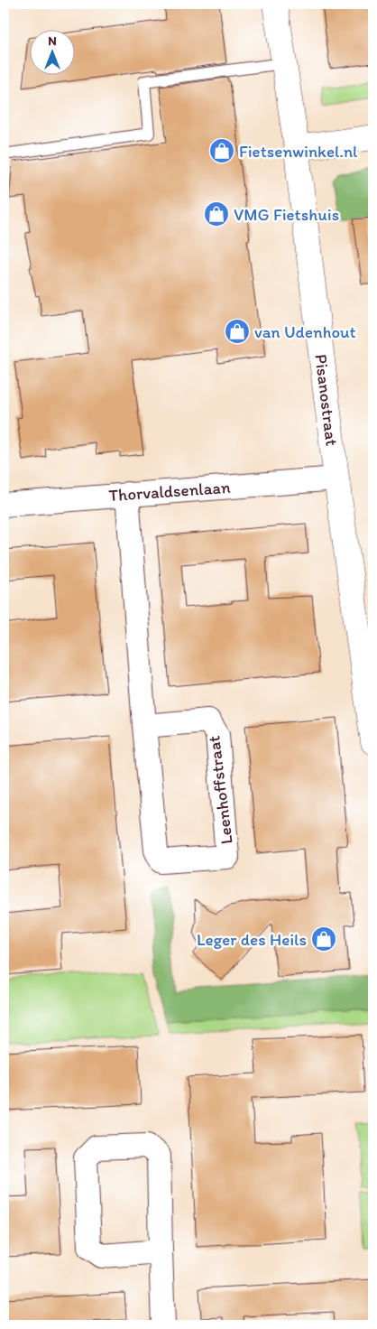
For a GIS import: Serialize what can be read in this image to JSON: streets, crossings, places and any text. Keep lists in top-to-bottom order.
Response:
{
  "streets": {
    "street": ["Pisanostraat", "Thorvaldsenlaan", "Leenhoffstraat"]
  },
  "crossings": [
    ["Pisanostraat", "Thorvaldsenlaan"],
    ["Thorvaldsenlaan", "Leenhoffstraat"]
  ],
  "places": {
    "shop": [
      "Fietsenwinkel.nl",
      "VMG Fietshuis",
      "van Udenhout",
      "Leger des Heils"
    ]
  },
  "north": "top"
}
